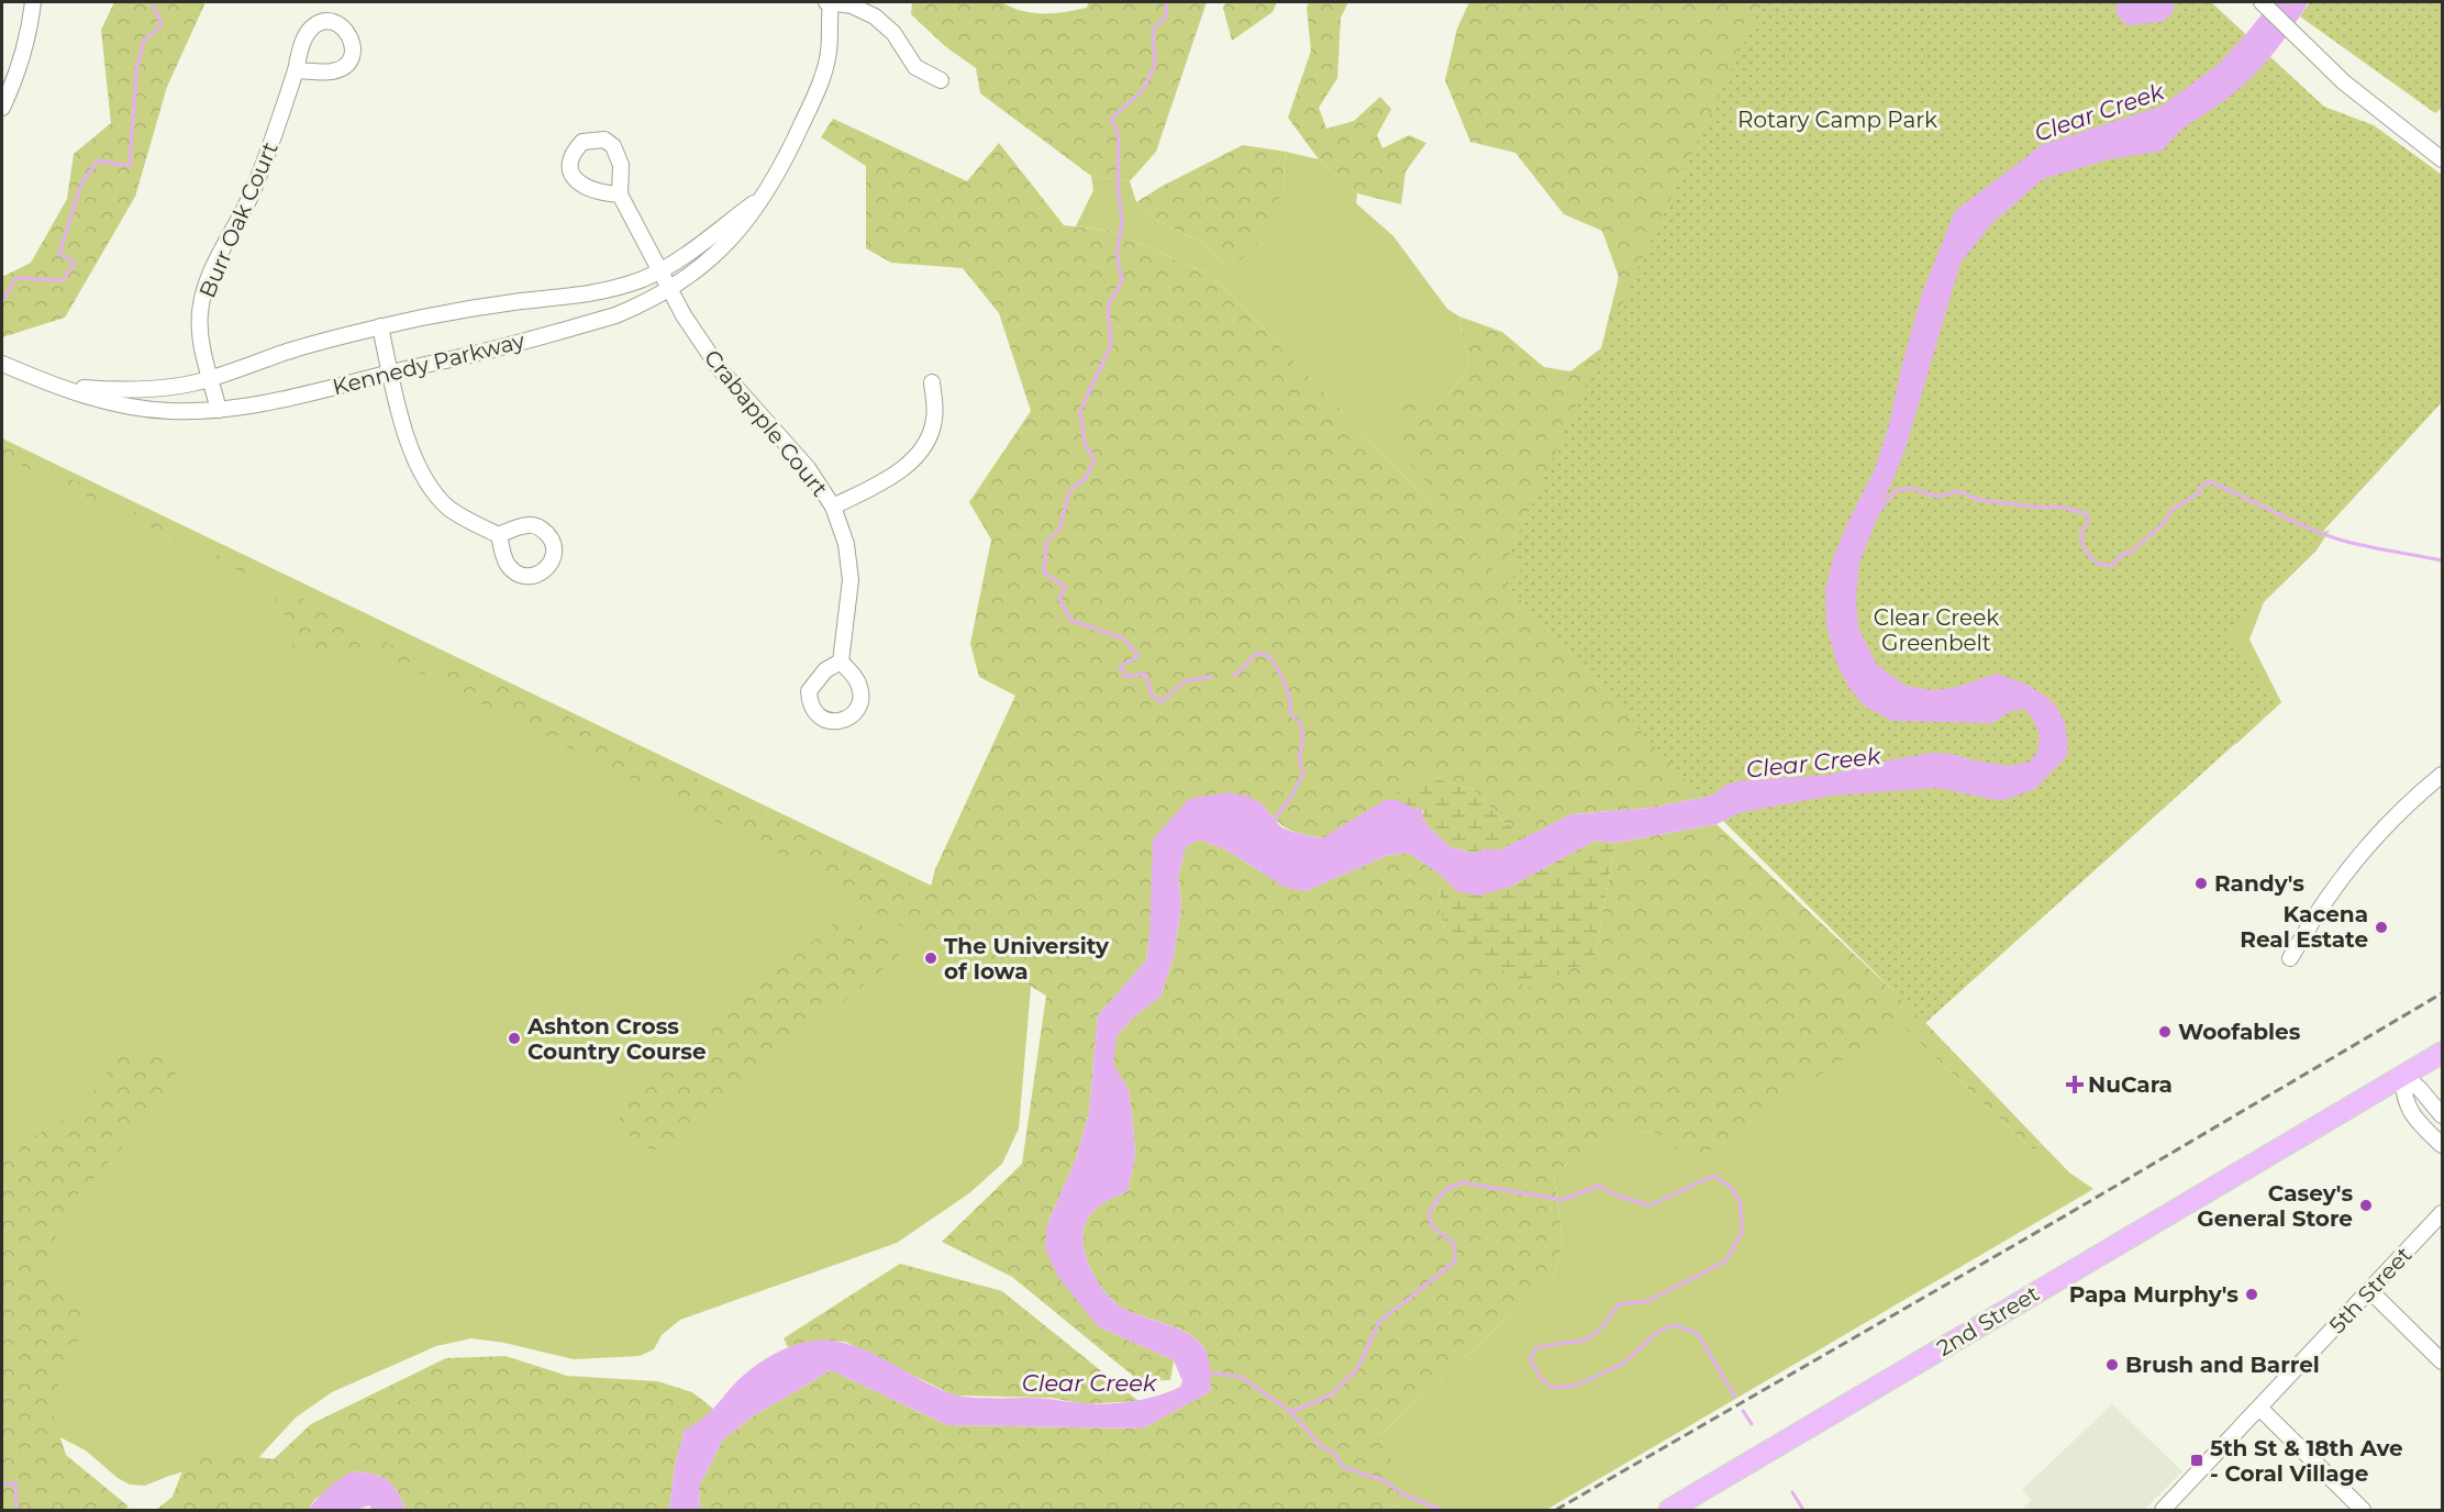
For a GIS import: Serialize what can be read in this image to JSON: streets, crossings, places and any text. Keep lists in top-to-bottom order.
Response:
{
  "streets": {
    "main road": ["2nd Street"],
    "street": [
      "Burr Oak Court",
      "Kennedy Parkway",
      "Crabapple Court",
      "5th Street"
    ]
  },
  "crossings": [
    ["Burr Oak Court", "Kennedy Parkway"],
    ["Kennedy Parkway", "Crabapple Court"]
  ],
  "water": ["Clear Creek"],
  "parks": ["Rotary Camp Park", "Clear Creek Greenbelt"],
  "places": {
    "other": [
      "Randy's",
      "Kacena Real Estate",
      "The University of Iowa",
      "Woofables",
      "Ashton Cross Country Course",
      "Casey's General Store",
      "Papa Murphy's",
      "Brush and Barrel"
    ],
    "health": ["NuCara"],
    "transit": ["5th St & 18th Ave - Coral Village"]
  }
}
